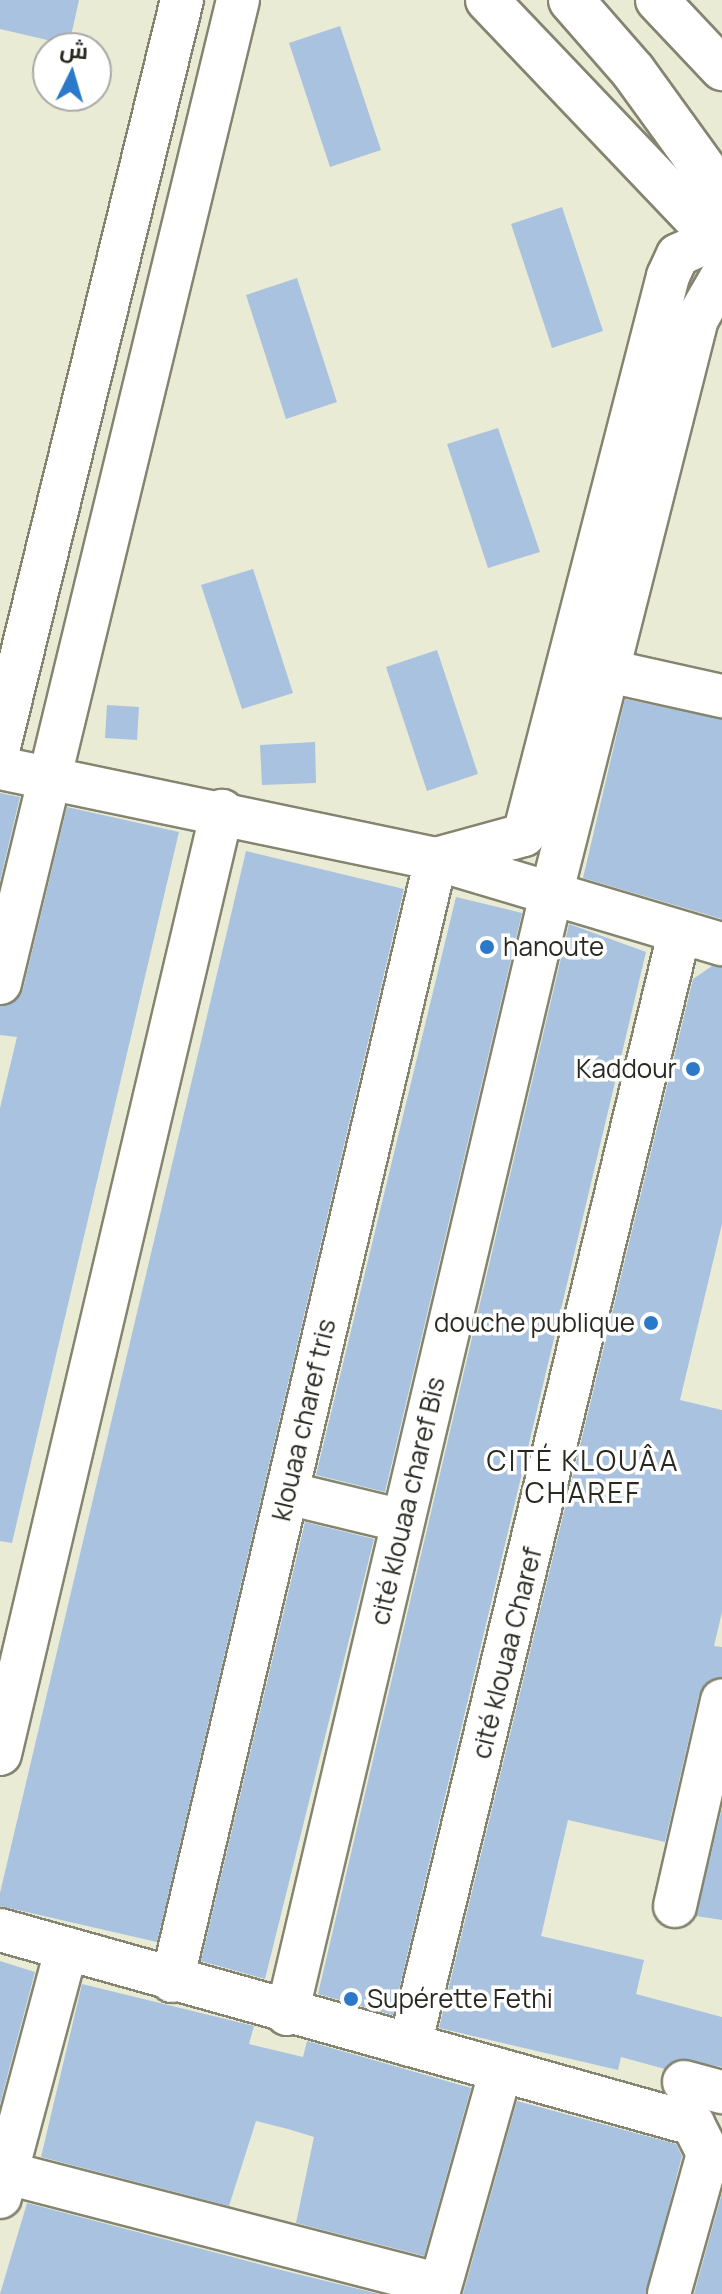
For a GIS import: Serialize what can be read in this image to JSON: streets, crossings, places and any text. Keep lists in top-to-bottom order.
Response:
{
  "streets": {
    "street": ["klouaa charef tris", "cité klouaa charef Bis", "cité klouaa Charef"]
  },
  "districts": ["CITÉ KLOUÂA CHAREF"],
  "places": [
    "hanoute",
    "Kaddour",
    "douche publique",
    "Supérette Fethi"
  ],
  "north": "top"
}
